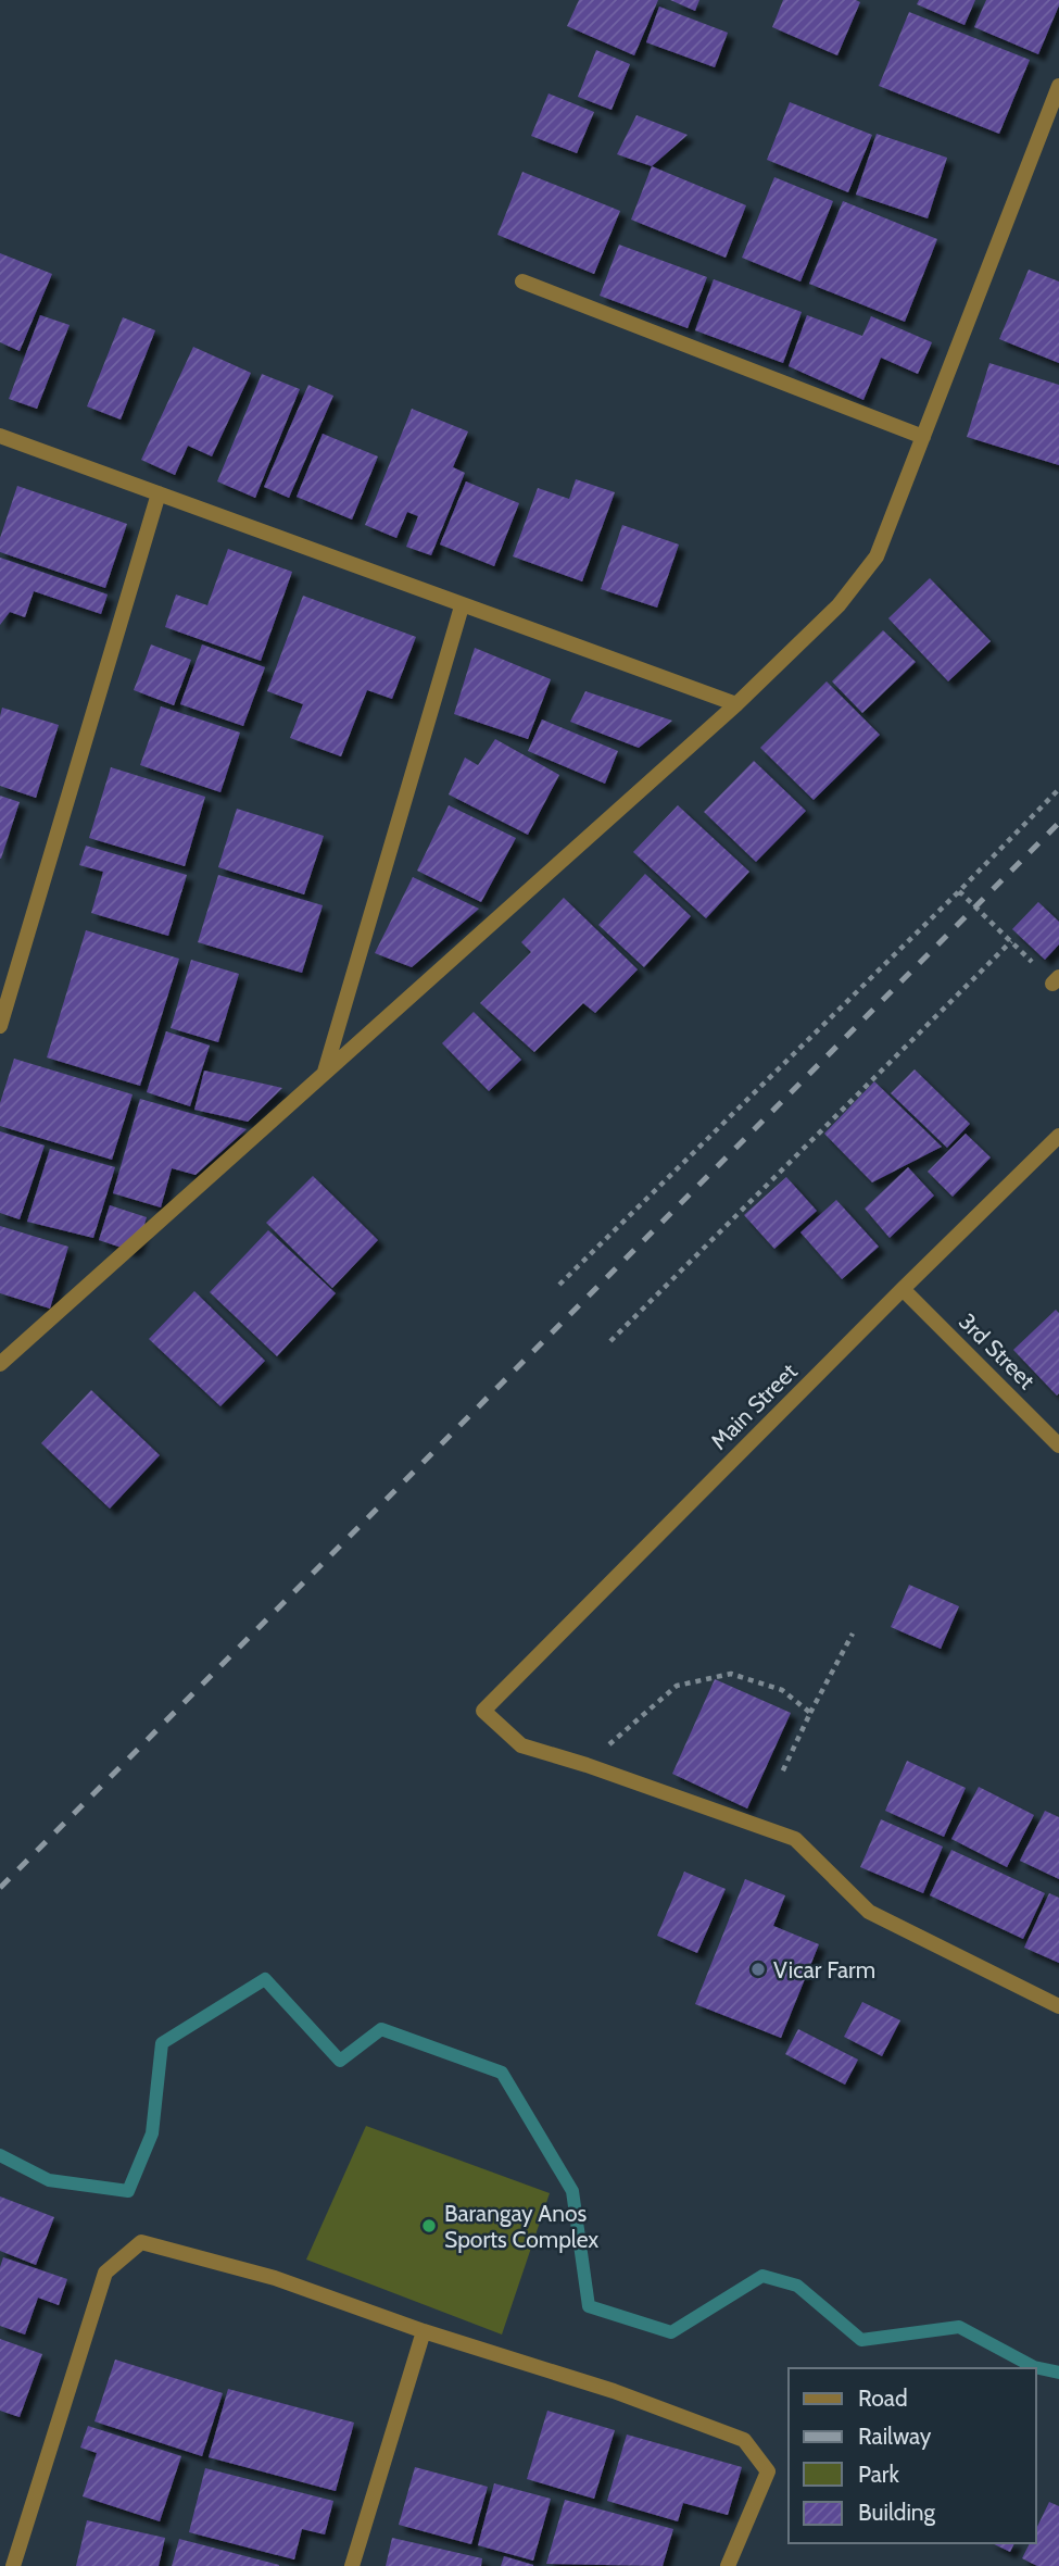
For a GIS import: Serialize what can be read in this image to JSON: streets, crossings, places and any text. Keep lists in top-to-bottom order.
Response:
{
  "streets": {
    "street": ["3rd Street", "Main Street"]
  },
  "crossings": [
    ["3rd Street", "Main Street"]
  ],
  "places": ["Vicar Farm", "Barangay Anos Sports Complex"],
  "legend": [
    "Road",
    "Railway",
    "Park",
    "Building"
  ]
}
